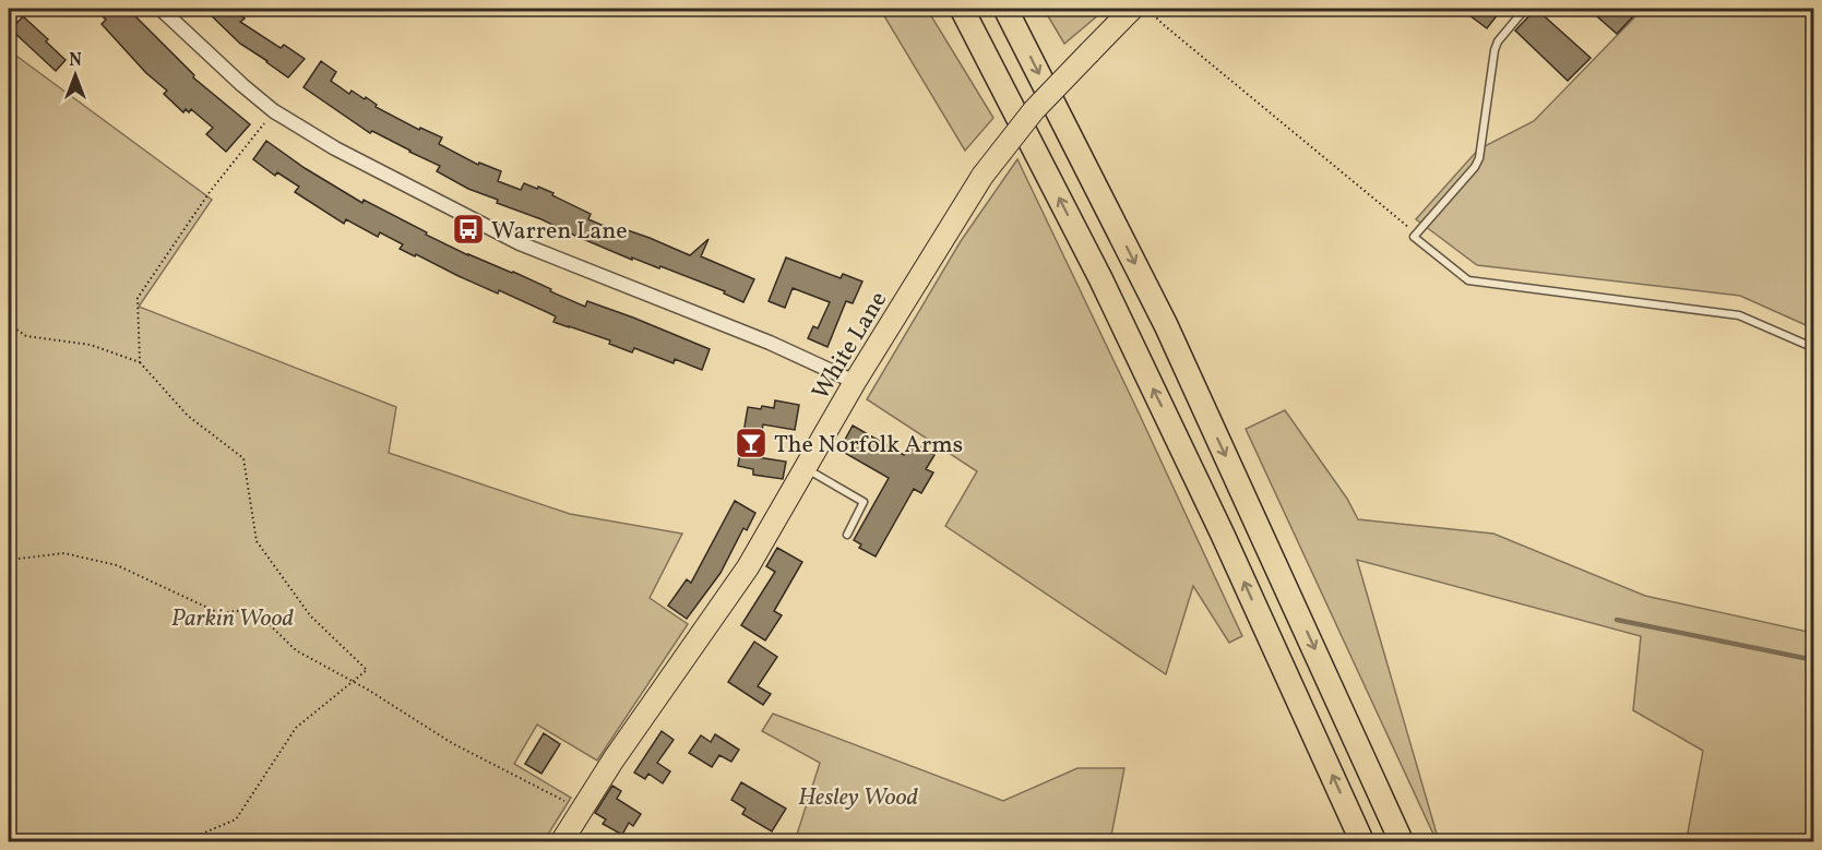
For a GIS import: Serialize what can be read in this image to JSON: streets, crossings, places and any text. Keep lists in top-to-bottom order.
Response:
{
  "streets": {
    "main road": ["White Lane"]
  },
  "parks": ["Parkin Wood", "Hesley Wood"],
  "places": {
    "bus stop": ["Warren Lane"],
    "bar": ["The Norfolk Arms"]
  },
  "north": "top"
}
